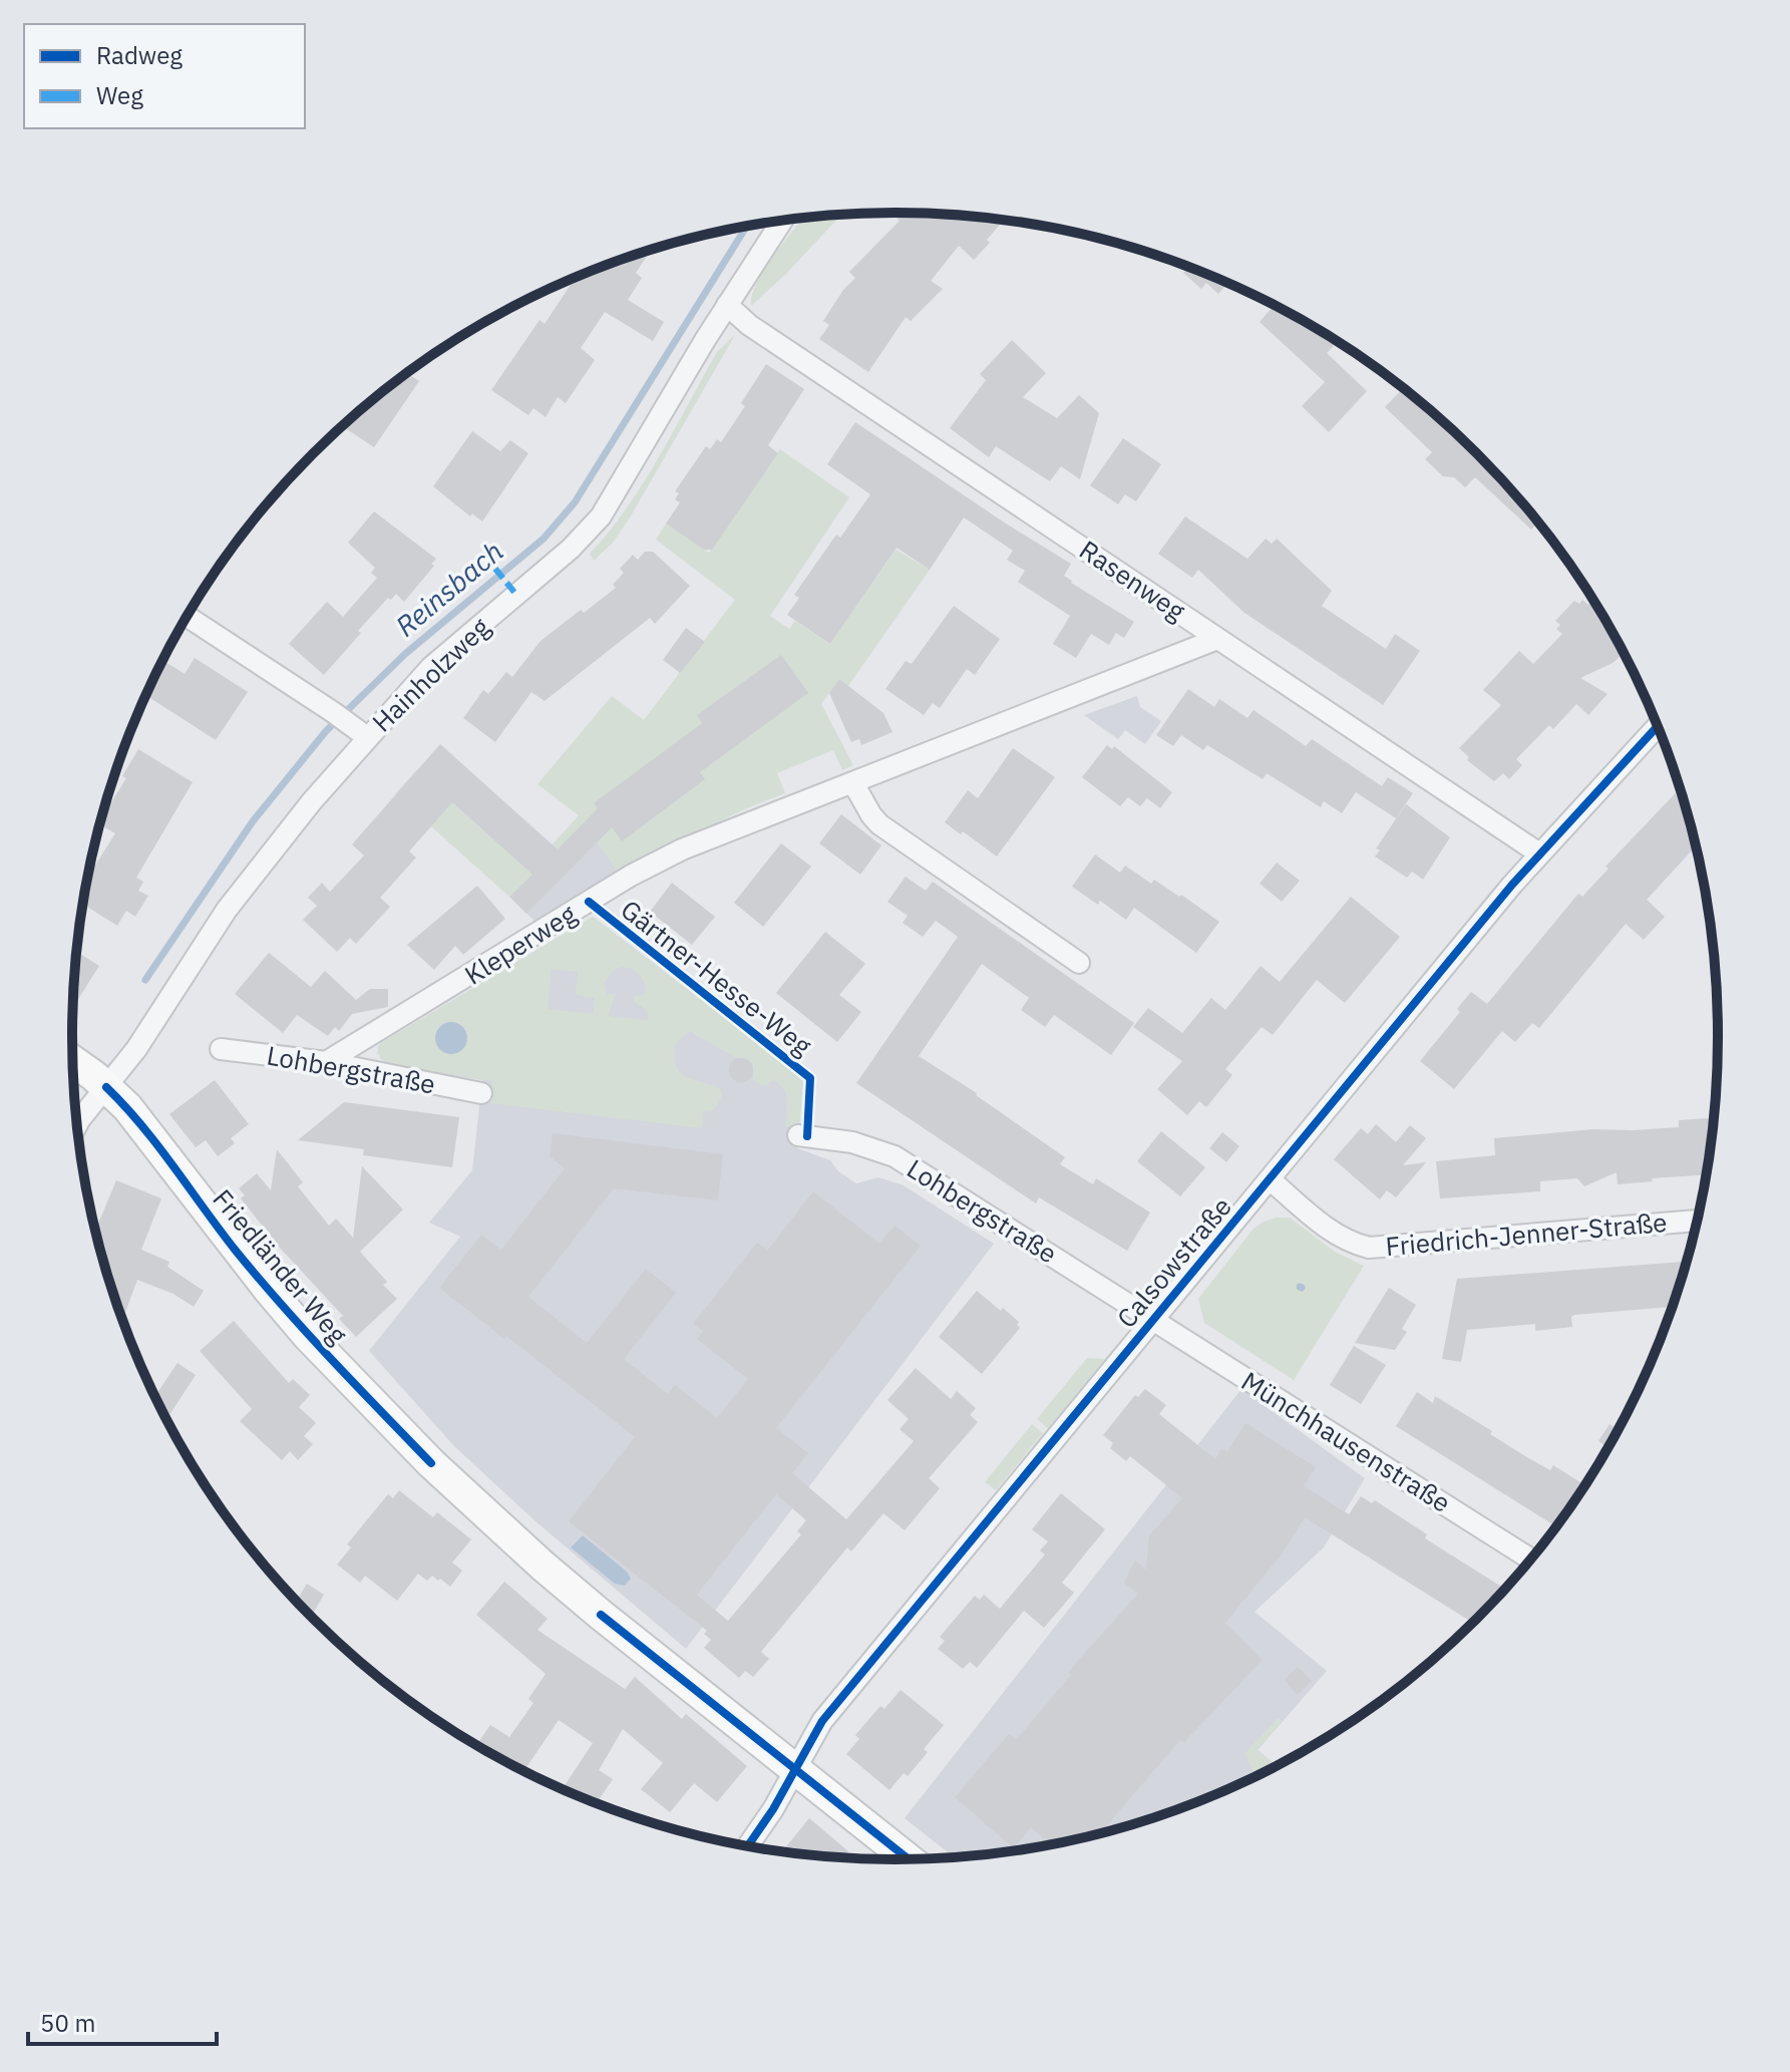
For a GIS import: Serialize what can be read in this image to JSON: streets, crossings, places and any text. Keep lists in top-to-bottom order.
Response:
{
  "streets": {
    "street": [
      "Rasenweg",
      "Hainholzweg",
      "Kleperweg",
      "Lohbergstraße",
      "Friedrich-Jenner-Straße",
      "Calsowstraße",
      "Friedländer Weg",
      "Münchhausenstraße"
    ],
    "cycle path": ["Gärtner-Hesse-Weg"]
  },
  "crossings": [
    ["Rasenweg", "Hainholzweg"],
    ["Rasenweg", "Kleperweg"],
    ["Rasenweg", "Calsowstraße"],
    ["Hainholzweg", "Friedländer Weg"],
    ["Kleperweg", "Lohbergstraße"],
    ["Lohbergstraße", "Calsowstraße"],
    ["Lohbergstraße", "Münchhausenstraße"],
    ["Friedrich-Jenner-Straße", "Calsowstraße"],
    ["Calsowstraße", "Friedländer Weg"],
    ["Calsowstraße", "Münchhausenstraße"]
  ],
  "water": ["Reinsbach"],
  "legend": ["Radweg", "Weg"],
  "scale_bar": "50 m"
}
